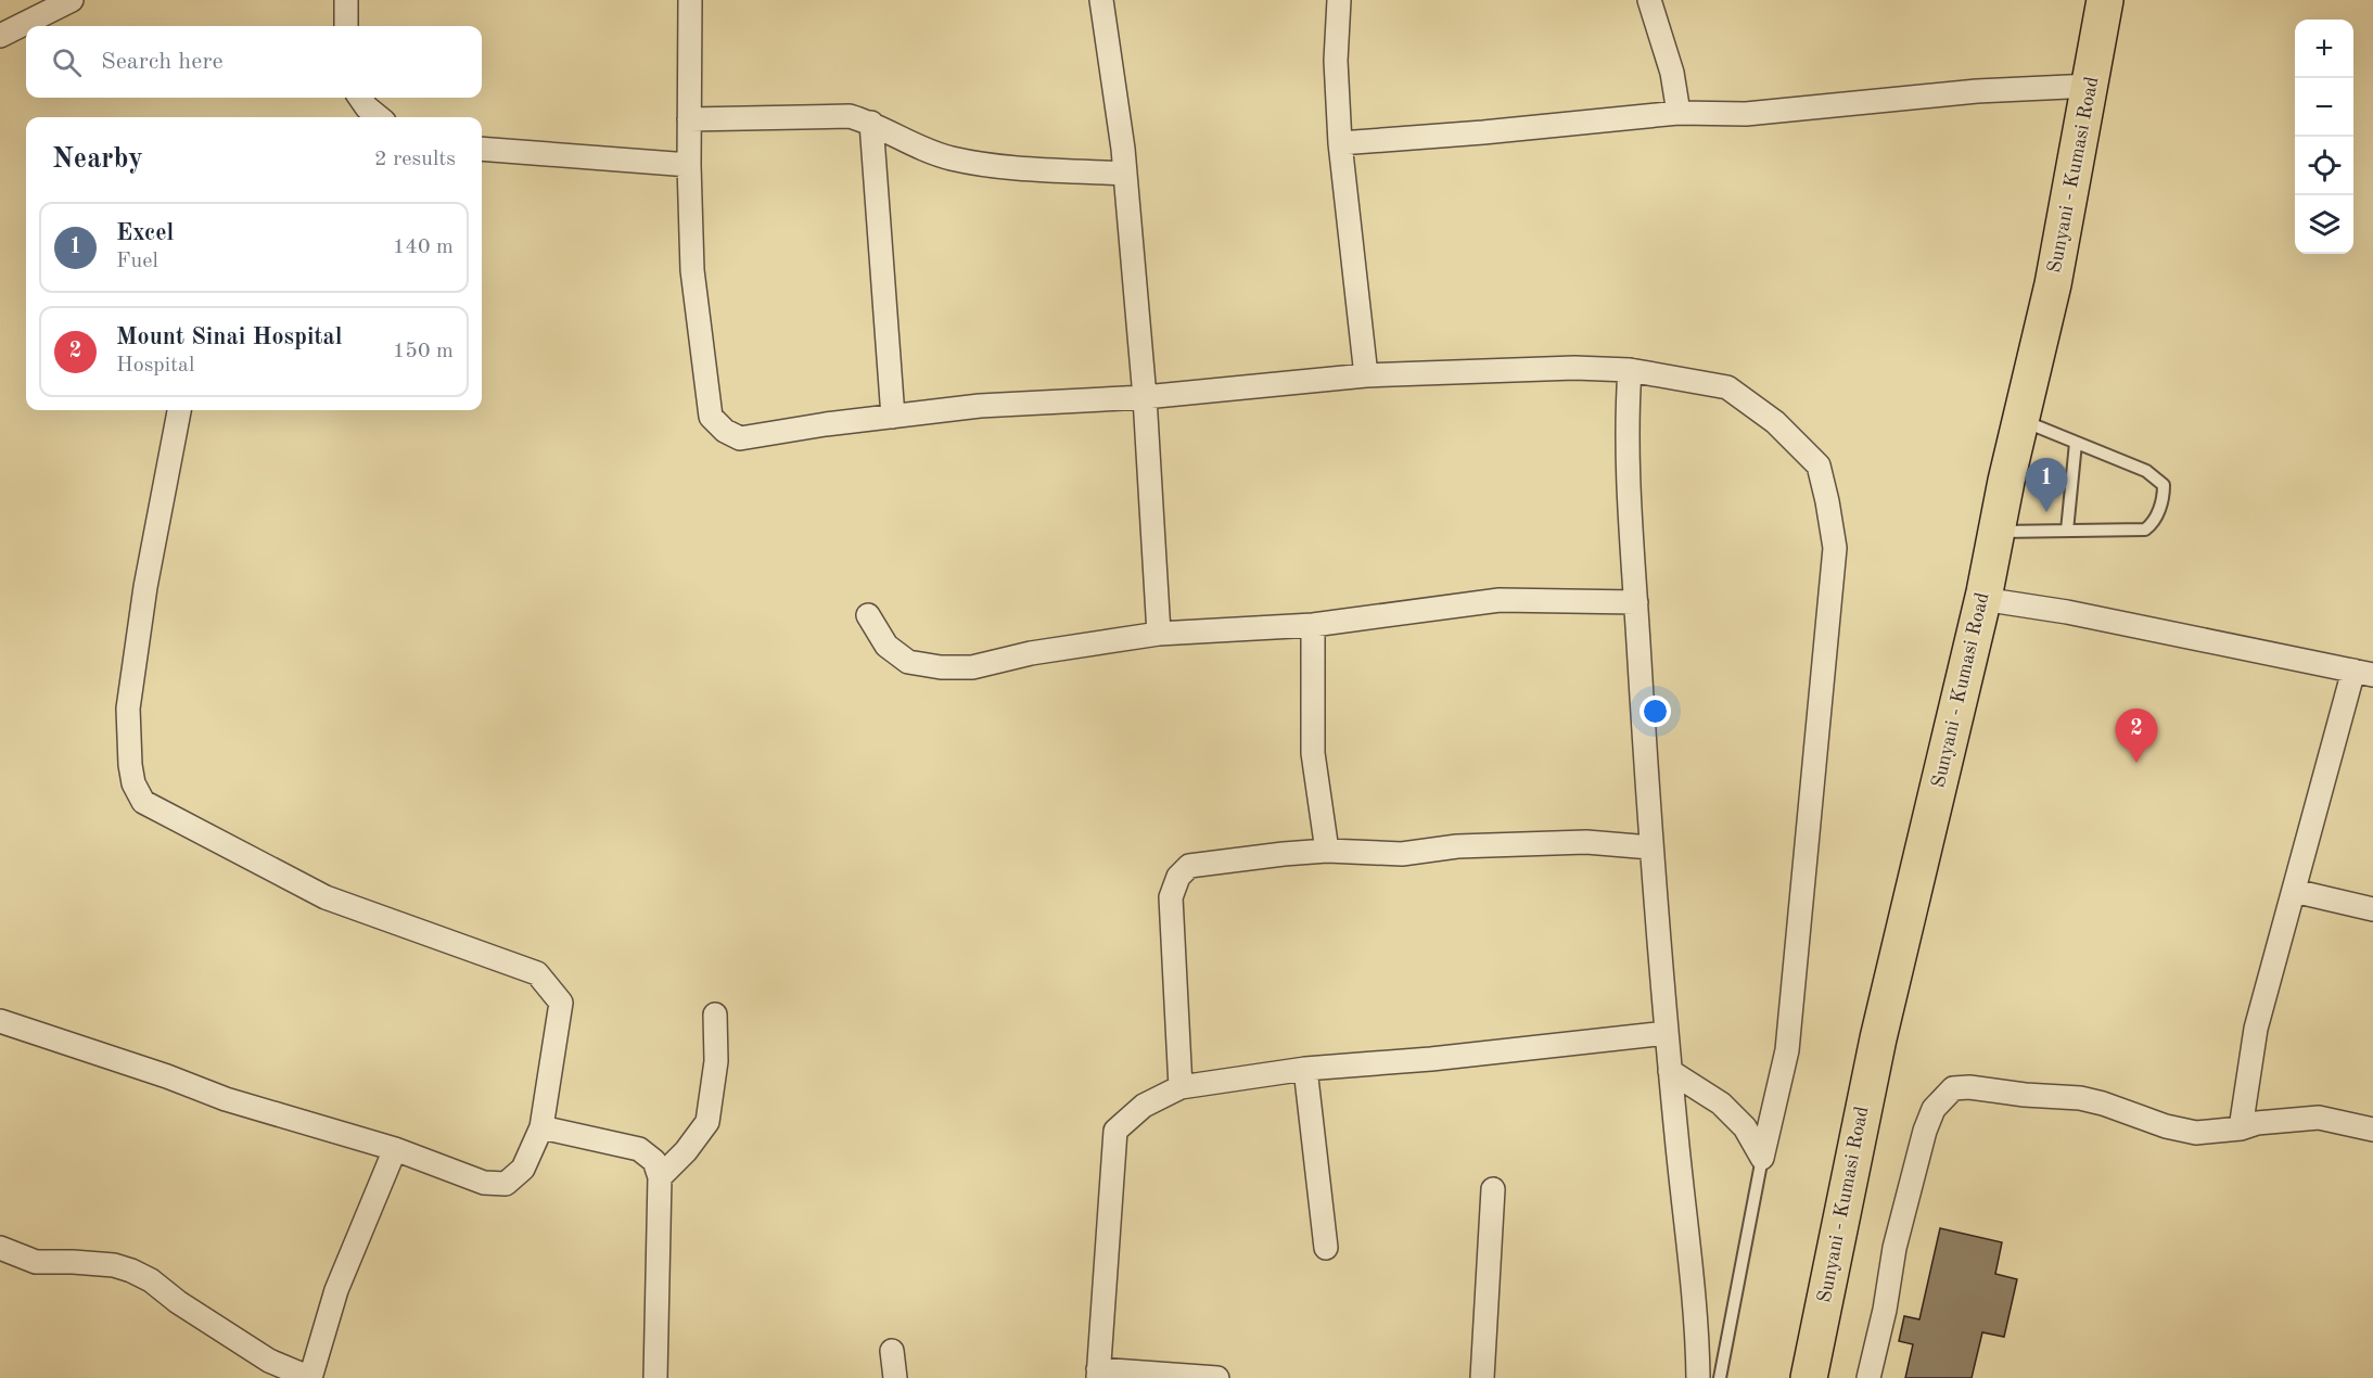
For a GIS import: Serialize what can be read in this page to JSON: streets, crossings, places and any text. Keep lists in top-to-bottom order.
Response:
{
  "streets": {
    "main road": ["Sunyani - Kumasi Road"]
  },
  "page": {
    "map_buttons": ["+", "−"],
    "search": "Search here",
    "heading": ["Nearby", "2 results"],
    "list": [
      {
        "mark": "1",
        "name": "Excel",
        "note": "Fuel",
        "value": "140 m"
      },
      {
        "mark": "2",
        "name": "Mount Sinai Hospital",
        "note": "Hospital",
        "value": "150 m"
      }
    ],
    "pins": ["1", "2"]
  }
}
